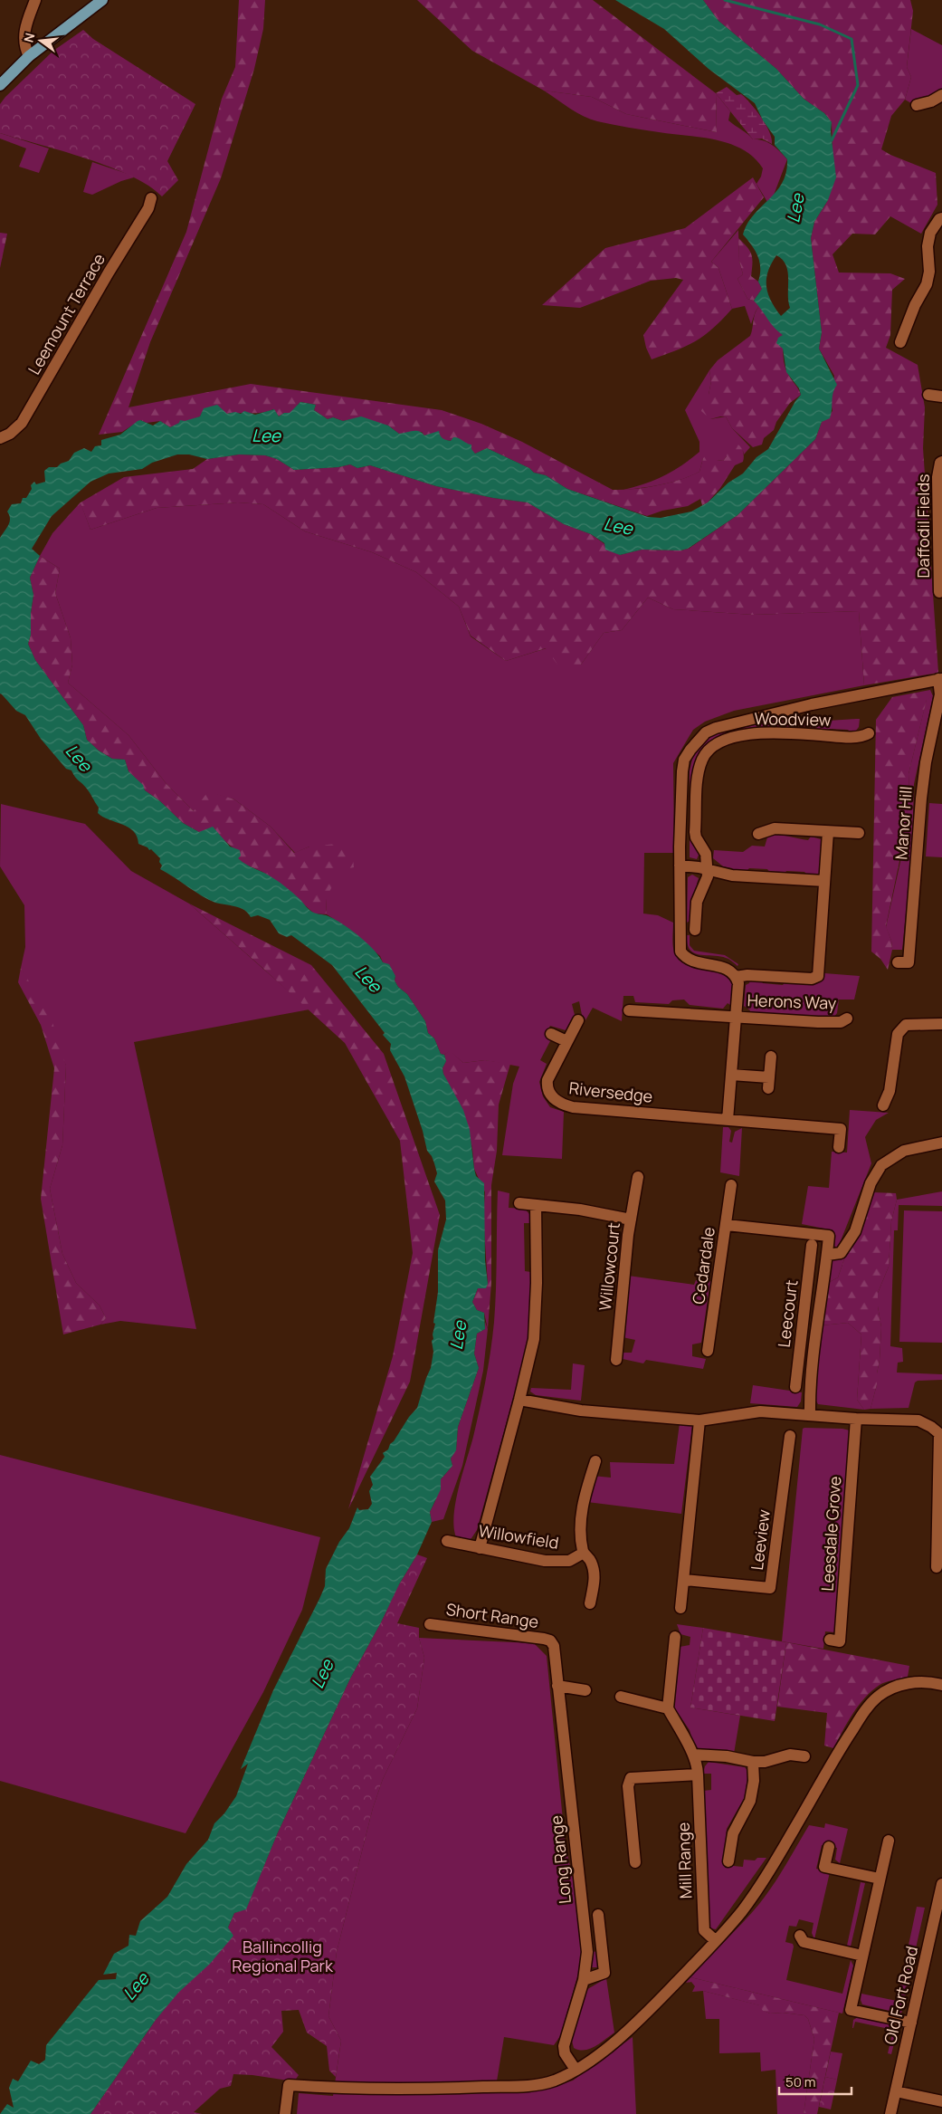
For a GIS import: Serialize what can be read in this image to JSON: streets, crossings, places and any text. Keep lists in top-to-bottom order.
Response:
{
  "streets": {
    "street": [
      "Leemount Terrace",
      "Daffodil Fields",
      "Woodview",
      "Manor Hill",
      "Herons Way",
      "Riversedge",
      "Cedardale",
      "Willowcourt",
      "Leecourt",
      "Leesdale Grove",
      "Willowfield",
      "Leeview",
      "Short Range",
      "Long Range",
      "Mill Range",
      "Old Fort Road"
    ]
  },
  "crossings": [
    ["Short Range", "Long Range"]
  ],
  "water": ["Lee"],
  "parks": ["Ballincollig Regional Park"],
  "scale_bar": "50 m",
  "north": "left"
}
